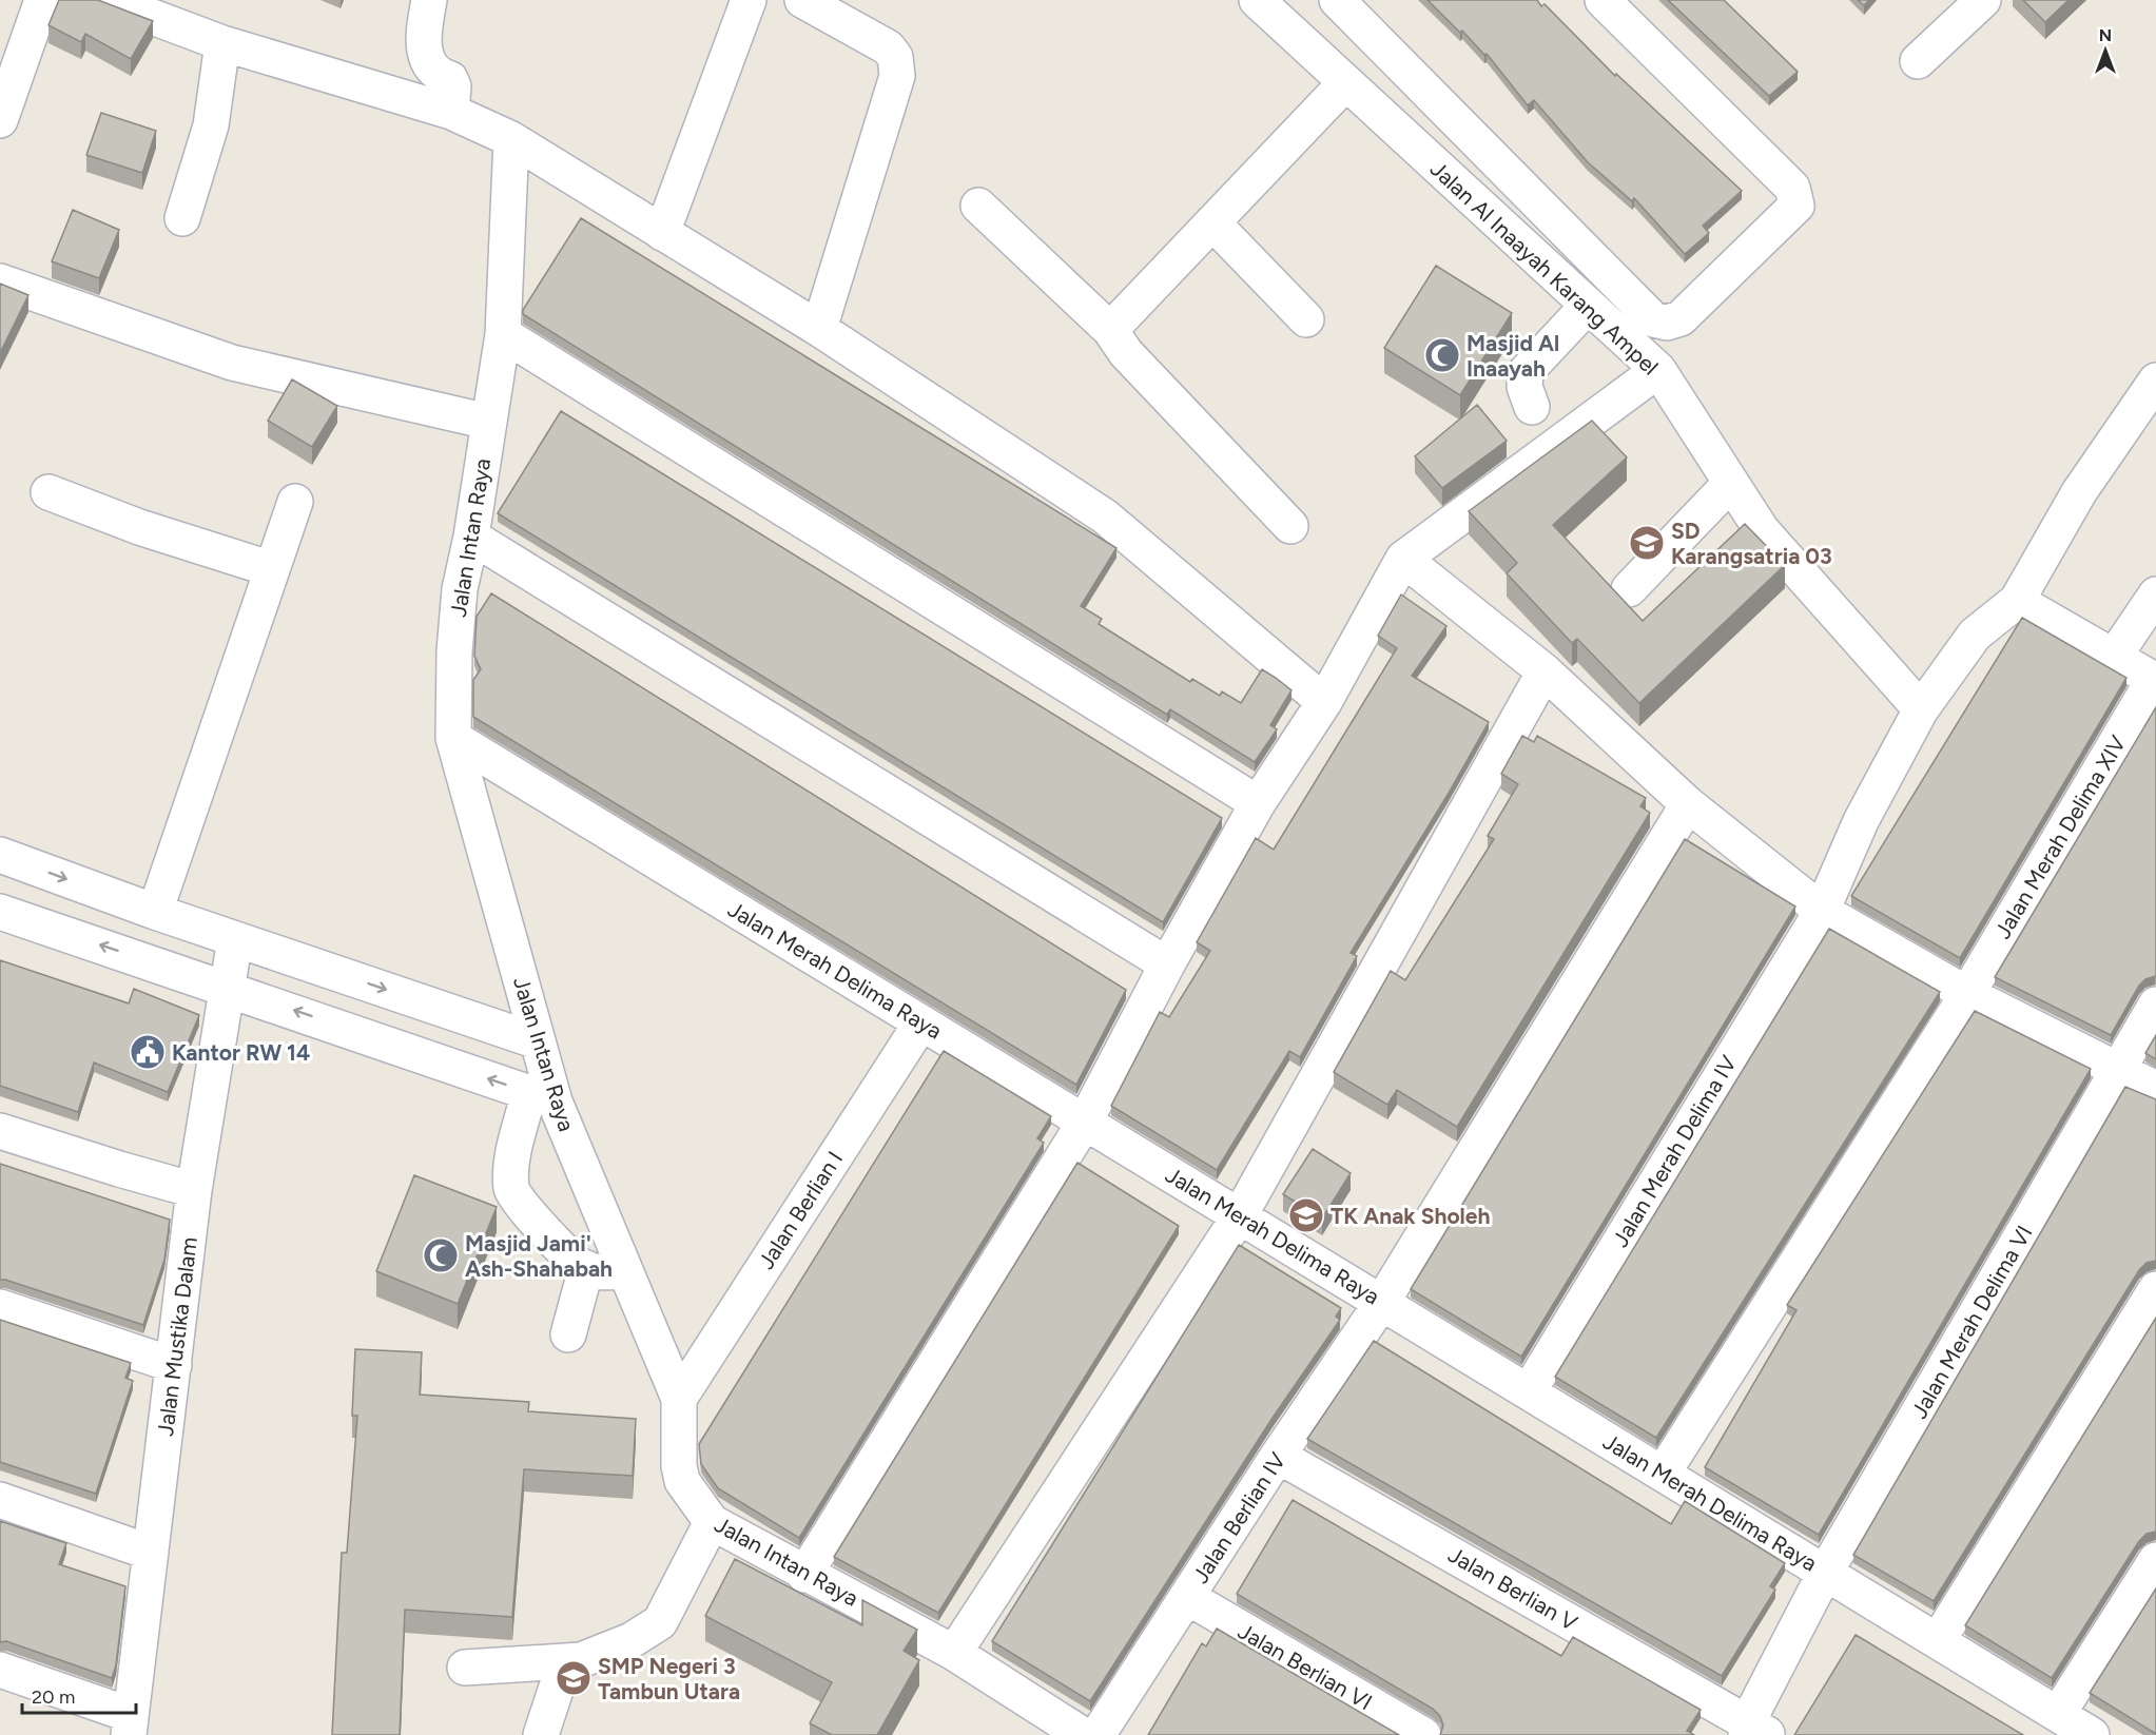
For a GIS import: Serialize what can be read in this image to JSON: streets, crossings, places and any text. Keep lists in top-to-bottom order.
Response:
{
  "streets": {
    "street": [
      "Jalan Al Inaayah Karang Ampel",
      "Jalan Intan Raya",
      "Jalan Merah Delima XIV",
      "Jalan Merah Delima Raya",
      "Jalan Merah Delima IV",
      "Jalan Berlian I",
      "Jalan Merah Delima VI",
      "Jalan Mustika Dalam",
      "Jalan Berlian IV",
      "Jalan Berlian V",
      "Jalan Berlian VI"
    ]
  },
  "crossings": [
    ["Jalan Al Inaayah Karang Ampel", "Jalan Merah Delima IV"],
    ["Jalan Intan Raya", "Jalan Merah Delima Raya"],
    ["Jalan Intan Raya", "Jalan Berlian I"],
    ["Jalan Merah Delima XIV", "Jalan Merah Delima Raya"],
    ["Jalan Merah Delima Raya", "Jalan Merah Delima IV"],
    ["Jalan Merah Delima Raya", "Jalan Berlian I"],
    ["Jalan Merah Delima Raya", "Jalan Merah Delima VI"],
    ["Jalan Merah Delima Raya", "Jalan Berlian IV"],
    ["Jalan Merah Delima VI", "Jalan Berlian V"],
    ["Jalan Berlian IV", "Jalan Berlian V"],
    ["Jalan Berlian IV", "Jalan Berlian VI"]
  ],
  "places": {
    "mosque": ["Masjid Al Inaayah", "Masjid Jami' Ash-Shahabah"],
    "school or university": ["SD Karangsatria 03", "TK Anak Sholeh", "SMP Negeri 3 Tambun Utara"],
    "public building": ["Kantor RW 14"]
  },
  "scale_bar": "20 m",
  "north": "top"
}
